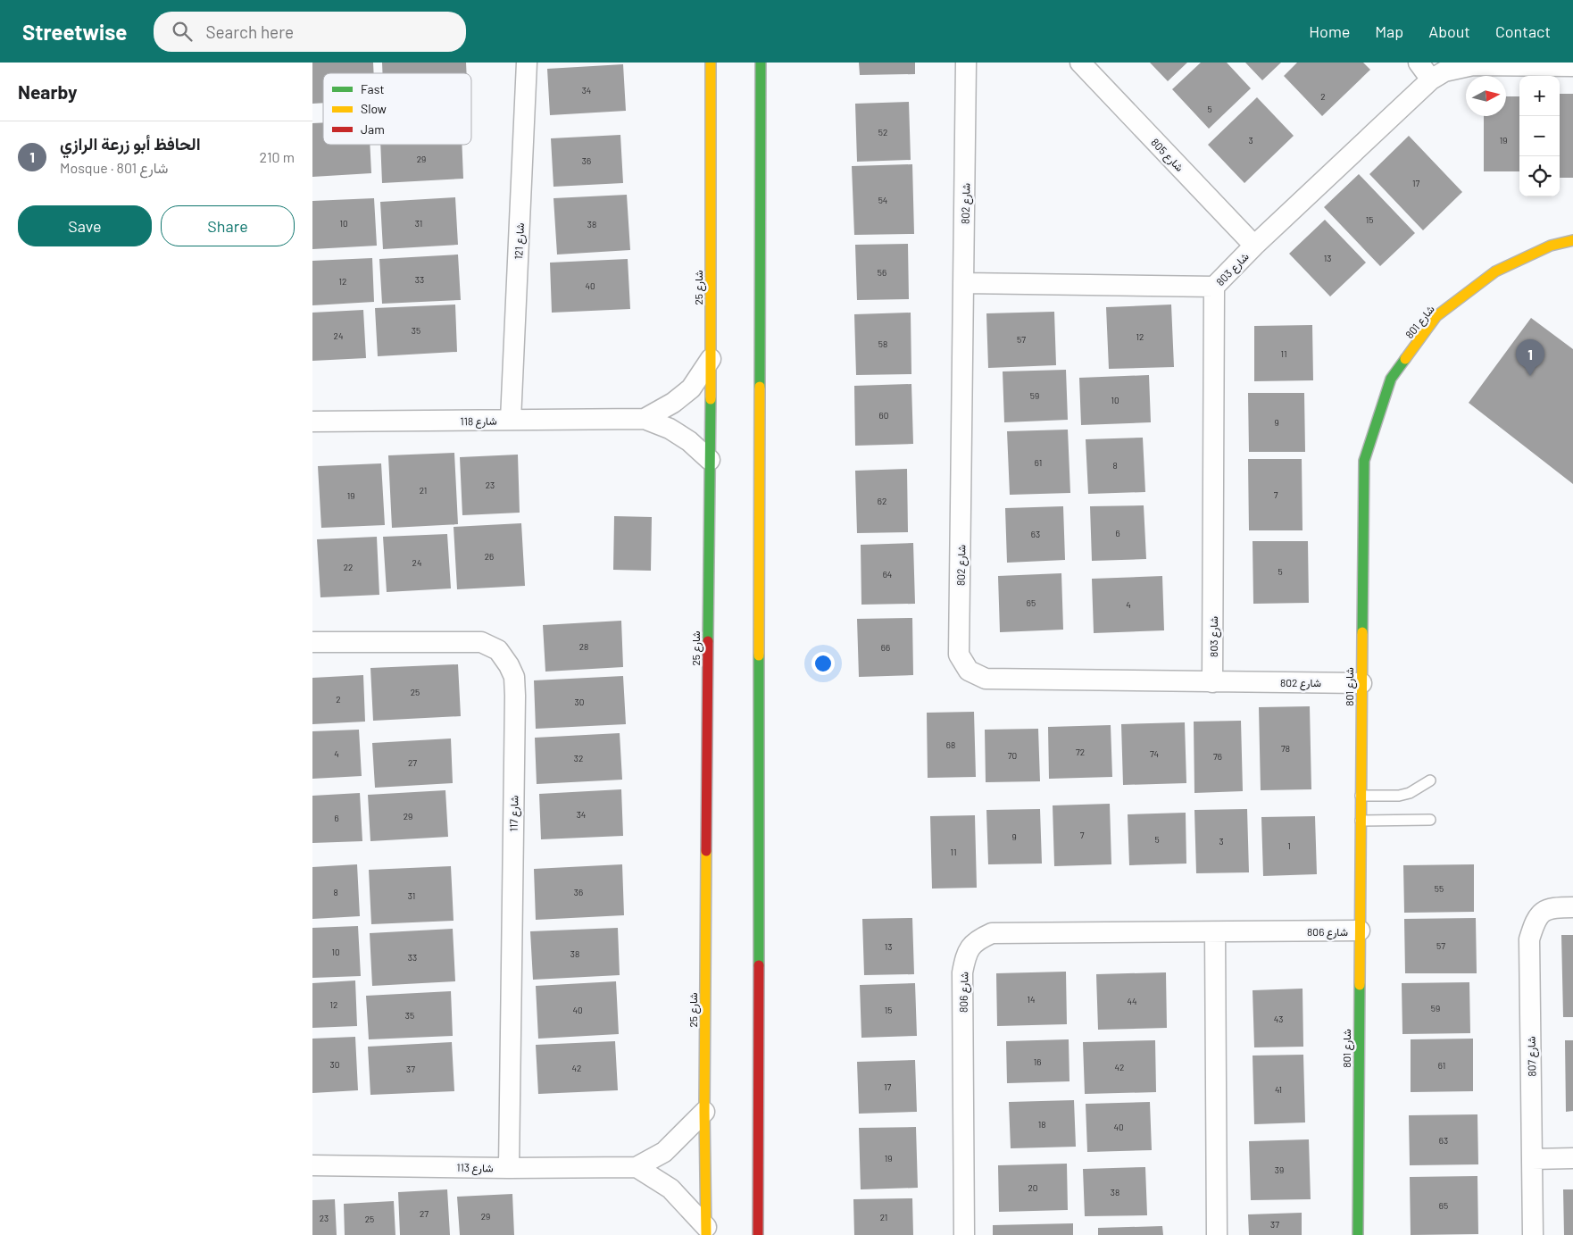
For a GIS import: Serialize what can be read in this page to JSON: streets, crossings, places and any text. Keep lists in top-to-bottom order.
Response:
{
  "streets": {
    "street": [
      "شارع 805",
      "شارع 802",
      "شارع 121",
      "شارع 803",
      "شارع 25",
      "شارع 801",
      "شارع 118",
      "شارع 117",
      "شارع 806",
      "شارع 807",
      "شارع 113"
    ]
  },
  "crossings": [
    ["شارع 805", "شارع 803"],
    ["شارع 802", "شارع 803"],
    ["شارع 802", "شارع 801"],
    ["شارع 121", "شارع 118"],
    ["شارع 25", "شارع 118"],
    ["شارع 25", "شارع 113"],
    ["شارع 801", "شارع 806"],
    ["شارع 117", "شارع 113"]
  ],
  "house_numbers": [
    "34",
    "2",
    "5",
    "52",
    "3",
    "19",
    "29",
    "36",
    "17",
    "54",
    "15",
    "10",
    "31",
    "38",
    "13",
    "56",
    "33",
    "12",
    "40",
    "35",
    "24",
    "12",
    "57",
    "58",
    "11",
    "59",
    "10",
    "60",
    "9",
    "61",
    "8",
    "23",
    "21",
    "7",
    "19",
    "62",
    "6",
    "63",
    "26",
    "24",
    "22",
    "5",
    "64",
    "65",
    "4",
    "28",
    "66",
    "25",
    "2",
    "30",
    "68",
    "78",
    "72",
    "4",
    "74",
    "70",
    "76",
    "32",
    "27",
    "34",
    "29",
    "6",
    "7",
    "9",
    "5",
    "3",
    "1",
    "11",
    "55",
    "8",
    "36",
    "31",
    "57",
    "13",
    "10",
    "38",
    "33",
    "14",
    "44",
    "12",
    "59",
    "40",
    "15",
    "35",
    "43",
    "16",
    "30",
    "61",
    "42",
    "42",
    "37",
    "17",
    "41",
    "18",
    "40",
    "63",
    "19",
    "39",
    "20",
    "38",
    "65",
    "27",
    "29",
    "21",
    "23",
    "25",
    "37"
  ],
  "legend": ["Fast", "Slow", "Jam"],
  "north": "right",
  "page": {
    "header": "Streetwise",
    "search": "Search here",
    "nav": [
      "Home",
      "Map",
      "About",
      "Contact"
    ],
    "heading": "Nearby",
    "map_buttons": ["+", "−"],
    "list": [
      {
        "mark": "1",
        "name": "الحافظ أبو زرعة الرازي",
        "note": "Mosque · شارع 801",
        "value": "210 m"
      }
    ],
    "buttons": ["Save", "Share"],
    "pins": "1"
  }
}
